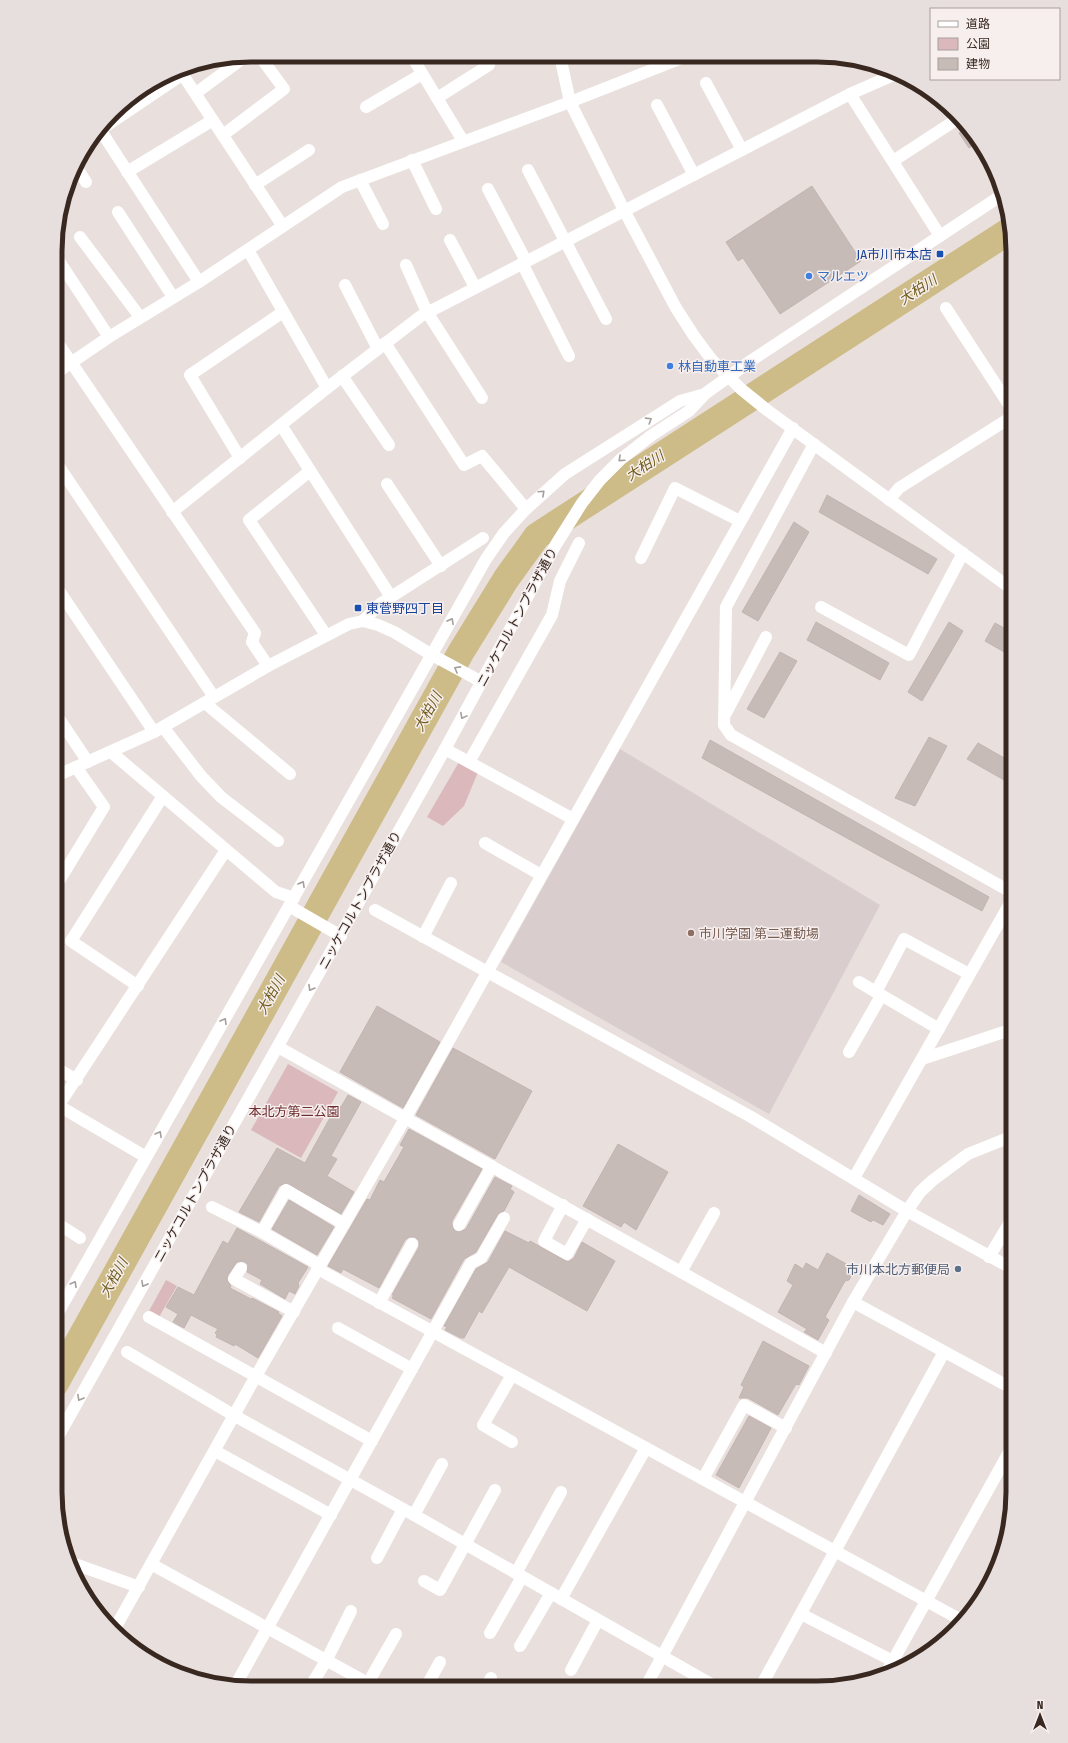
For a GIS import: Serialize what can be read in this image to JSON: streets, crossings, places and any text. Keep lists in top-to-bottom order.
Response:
{
  "streets": {
    "street": ["ニッケコルトンプラザ通り"]
  },
  "water": ["大柏川"],
  "parks": ["本北方第二公園"],
  "places": {
    "transit": ["JA市川市本店", "東菅野四丁目"],
    "other": [
      "マルエツ",
      "林自動車工業",
      "市川学園 第二運動場",
      "市川本北方郵便局"
    ]
  },
  "legend": ["道路", "公園", "建物"],
  "north": "top"
}
